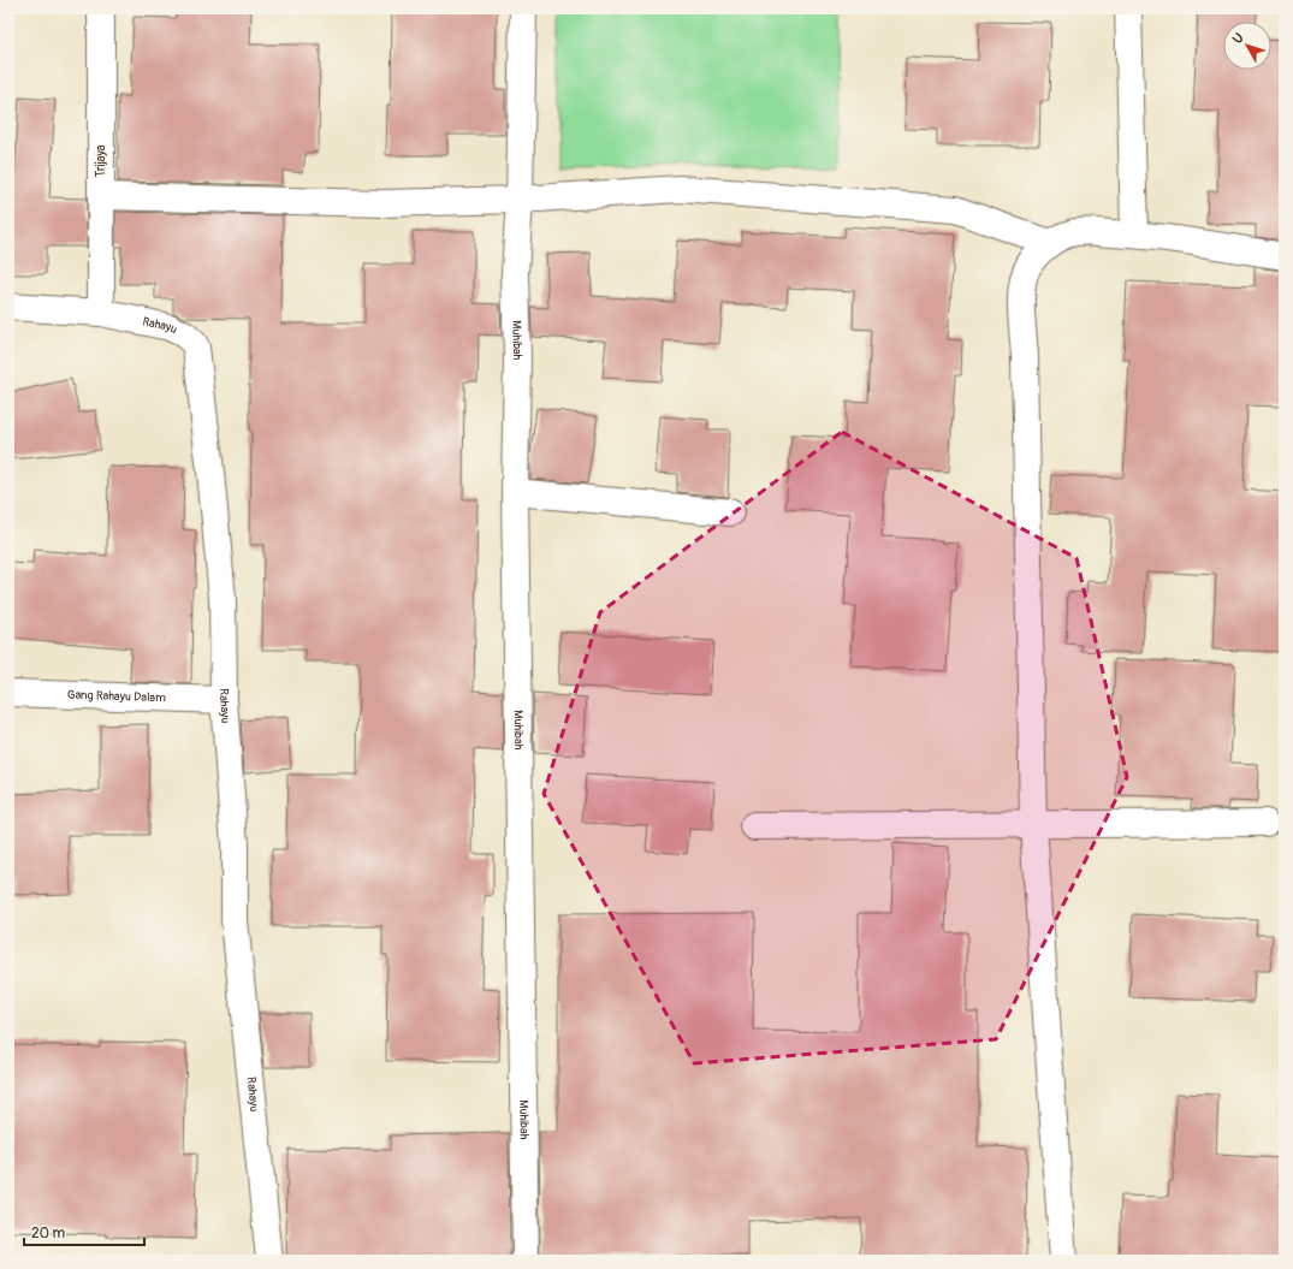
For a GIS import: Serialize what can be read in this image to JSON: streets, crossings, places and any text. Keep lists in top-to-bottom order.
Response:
{
  "streets": {
    "street": [
      "Trijaya",
      "Rahayu",
      "Muhibah",
      "Gang Rahayu Dalam"
    ]
  },
  "crossings": [
    ["Trijaya", "Rahayu"],
    ["Rahayu", "Gang Rahayu Dalam"]
  ],
  "scale_bar": "20 m",
  "north": "top left"
}
